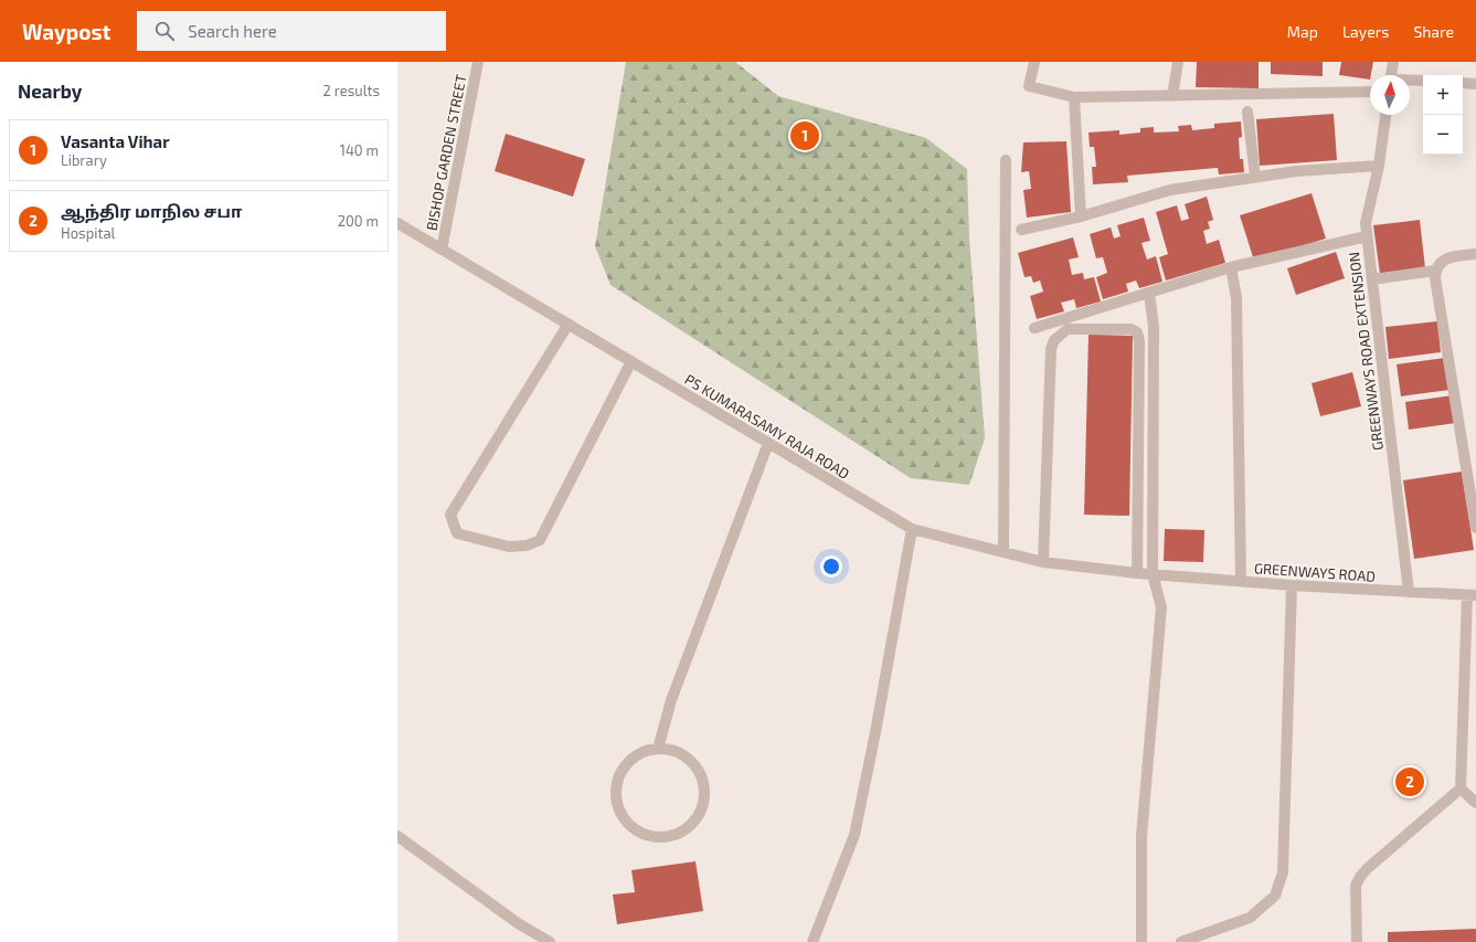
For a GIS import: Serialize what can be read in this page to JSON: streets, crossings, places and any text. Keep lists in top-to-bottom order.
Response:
{
  "streets": {
    "street": [
      "BISHOP GARDEN STREET",
      "GREENWAYS ROAD EXTENSION",
      "PS KUMARASAMY RAJA ROAD",
      "GREENWAYS ROAD"
    ]
  },
  "crossings": [
    ["BISHOP GARDEN STREET", "PS KUMARASAMY RAJA ROAD"],
    ["GREENWAYS ROAD EXTENSION", "GREENWAYS ROAD"],
    ["PS KUMARASAMY RAJA ROAD", "GREENWAYS ROAD"]
  ],
  "north": "top",
  "page": {
    "header": "Waypost",
    "search": "Search here",
    "nav": ["Map", "Layers", "Share"],
    "heading": ["Nearby", "2 results"],
    "map_buttons": ["+", "−"],
    "list": [
      {
        "mark": "1",
        "name": "Vasanta Vihar",
        "note": "Library",
        "value": "140 m"
      },
      {
        "mark": "2",
        "name": "ஆந்திர மாநில சபா",
        "note": "Hospital",
        "value": "200 m"
      }
    ],
    "pins": ["1", "2"]
  }
}
